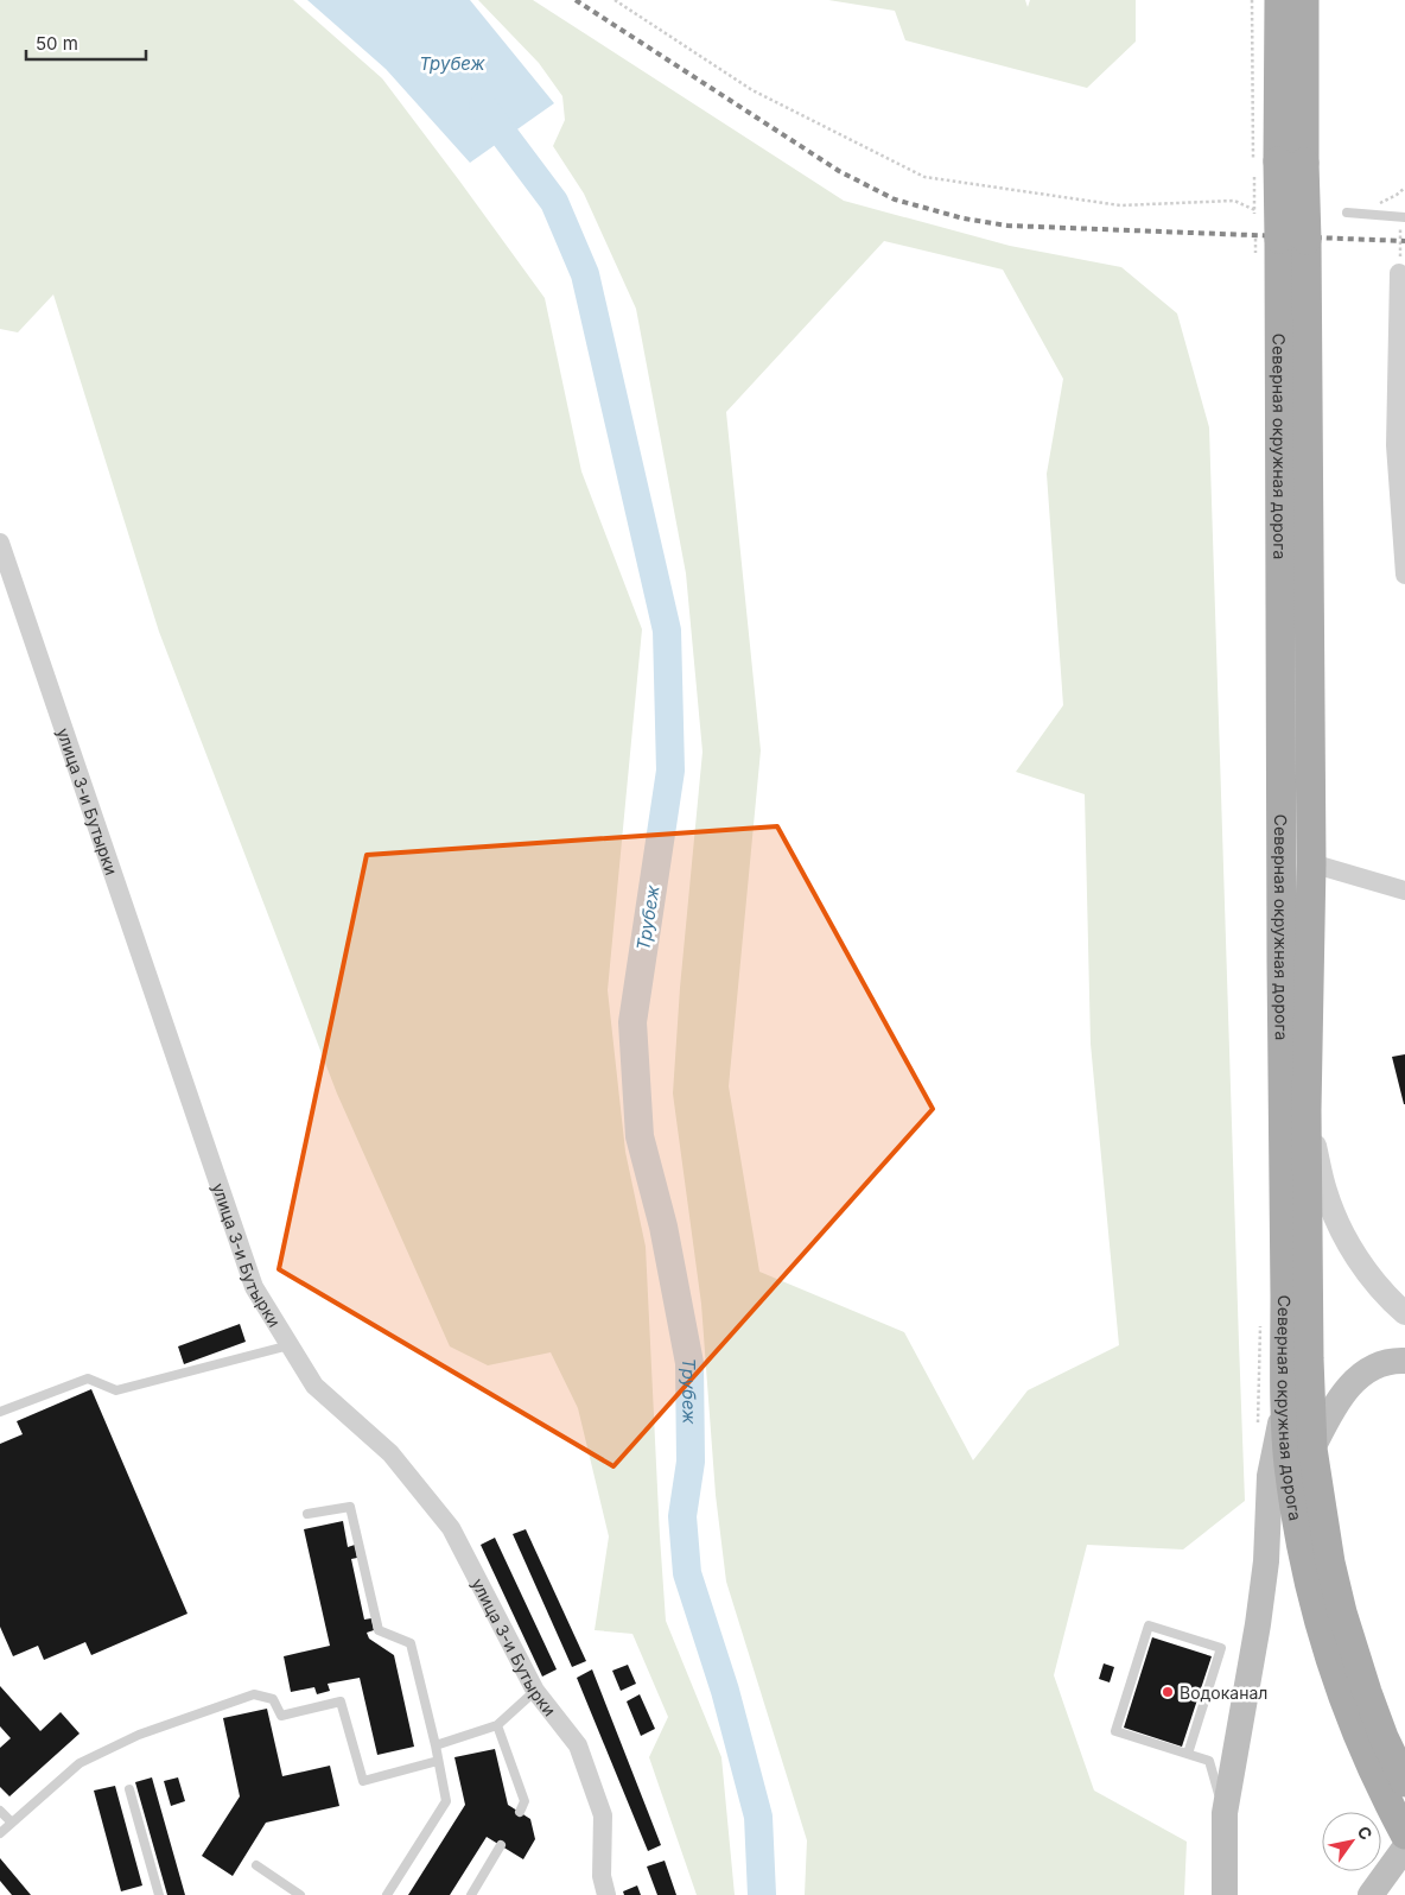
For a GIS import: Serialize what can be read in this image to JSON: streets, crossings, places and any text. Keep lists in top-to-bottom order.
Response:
{
  "streets": {
    "main road": ["Северная окружная дорога"],
    "street": ["улица 3-и Бутырки"]
  },
  "water": ["Трубеж"],
  "places": ["Водоканал"],
  "scale_bar": "50 m",
  "north": "top right"
}
